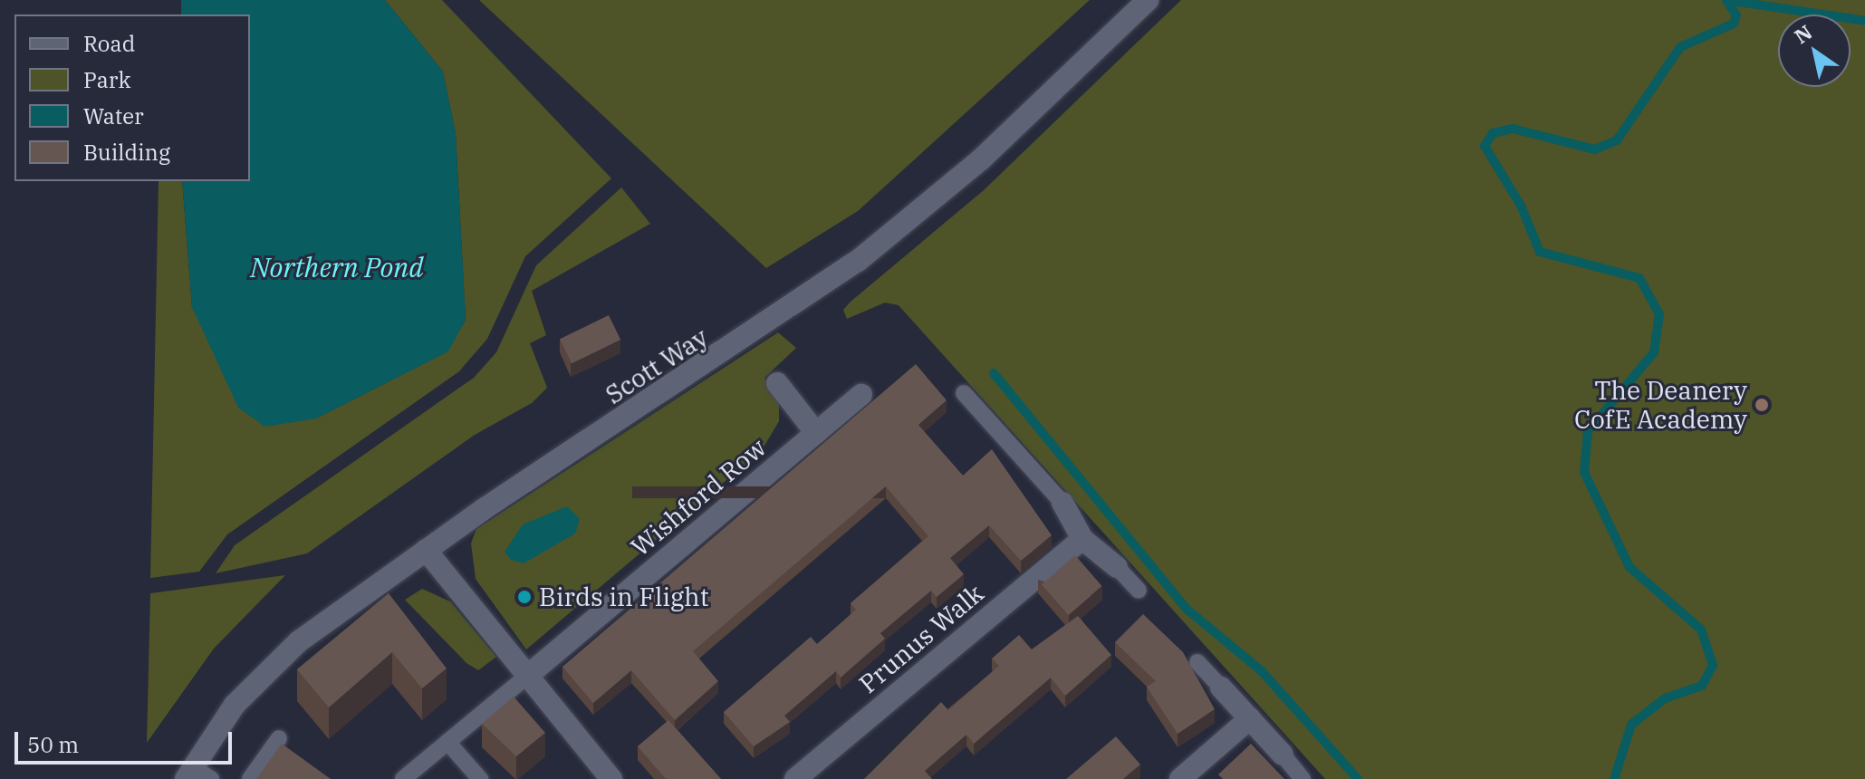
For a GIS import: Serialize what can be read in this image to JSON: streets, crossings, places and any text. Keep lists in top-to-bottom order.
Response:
{
  "streets": {
    "street": ["Scott Way", "Wishford Row", "Prunus Walk"]
  },
  "water": ["Northern Pond"],
  "places": ["The Deanery CofE Academy", "Birds in Flight"],
  "legend": [
    "Road",
    "Park",
    "Water",
    "Building"
  ],
  "scale_bar": "50 m",
  "north": "top left"
}
